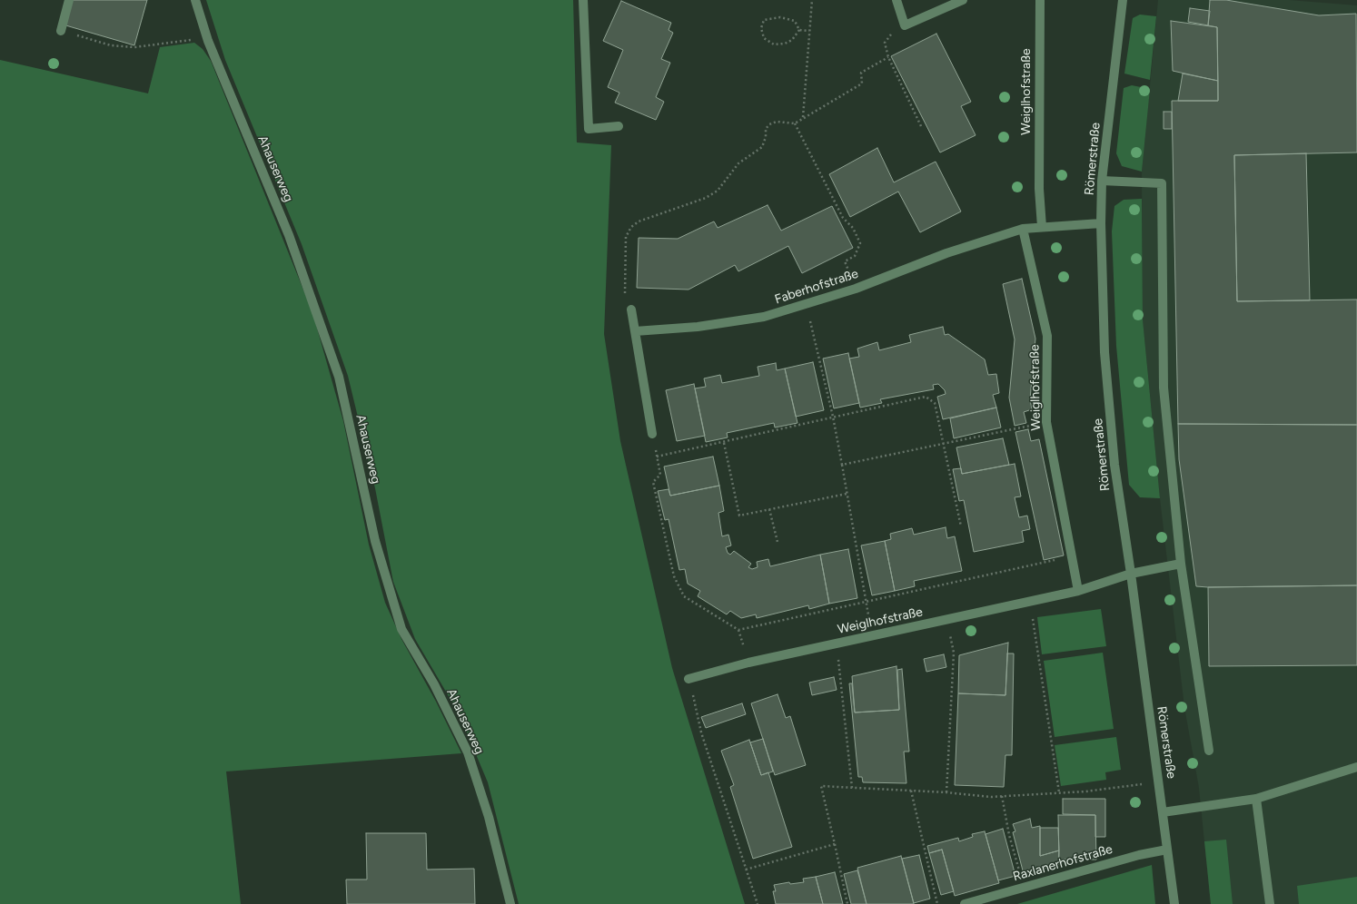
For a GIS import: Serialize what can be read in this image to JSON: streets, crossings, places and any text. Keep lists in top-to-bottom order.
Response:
{
  "streets": {
    "street": [
      "Weiglhofstraße",
      "Römerstraße",
      "Ahauserweg",
      "Faberhofstraße",
      "Raxlanerhofstraße"
    ]
  },
  "crossings": [
    ["Weiglhofstraße", "Römerstraße"],
    ["Weiglhofstraße", "Faberhofstraße"],
    ["Römerstraße", "Faberhofstraße"],
    ["Römerstraße", "Raxlanerhofstraße"]
  ]
}
